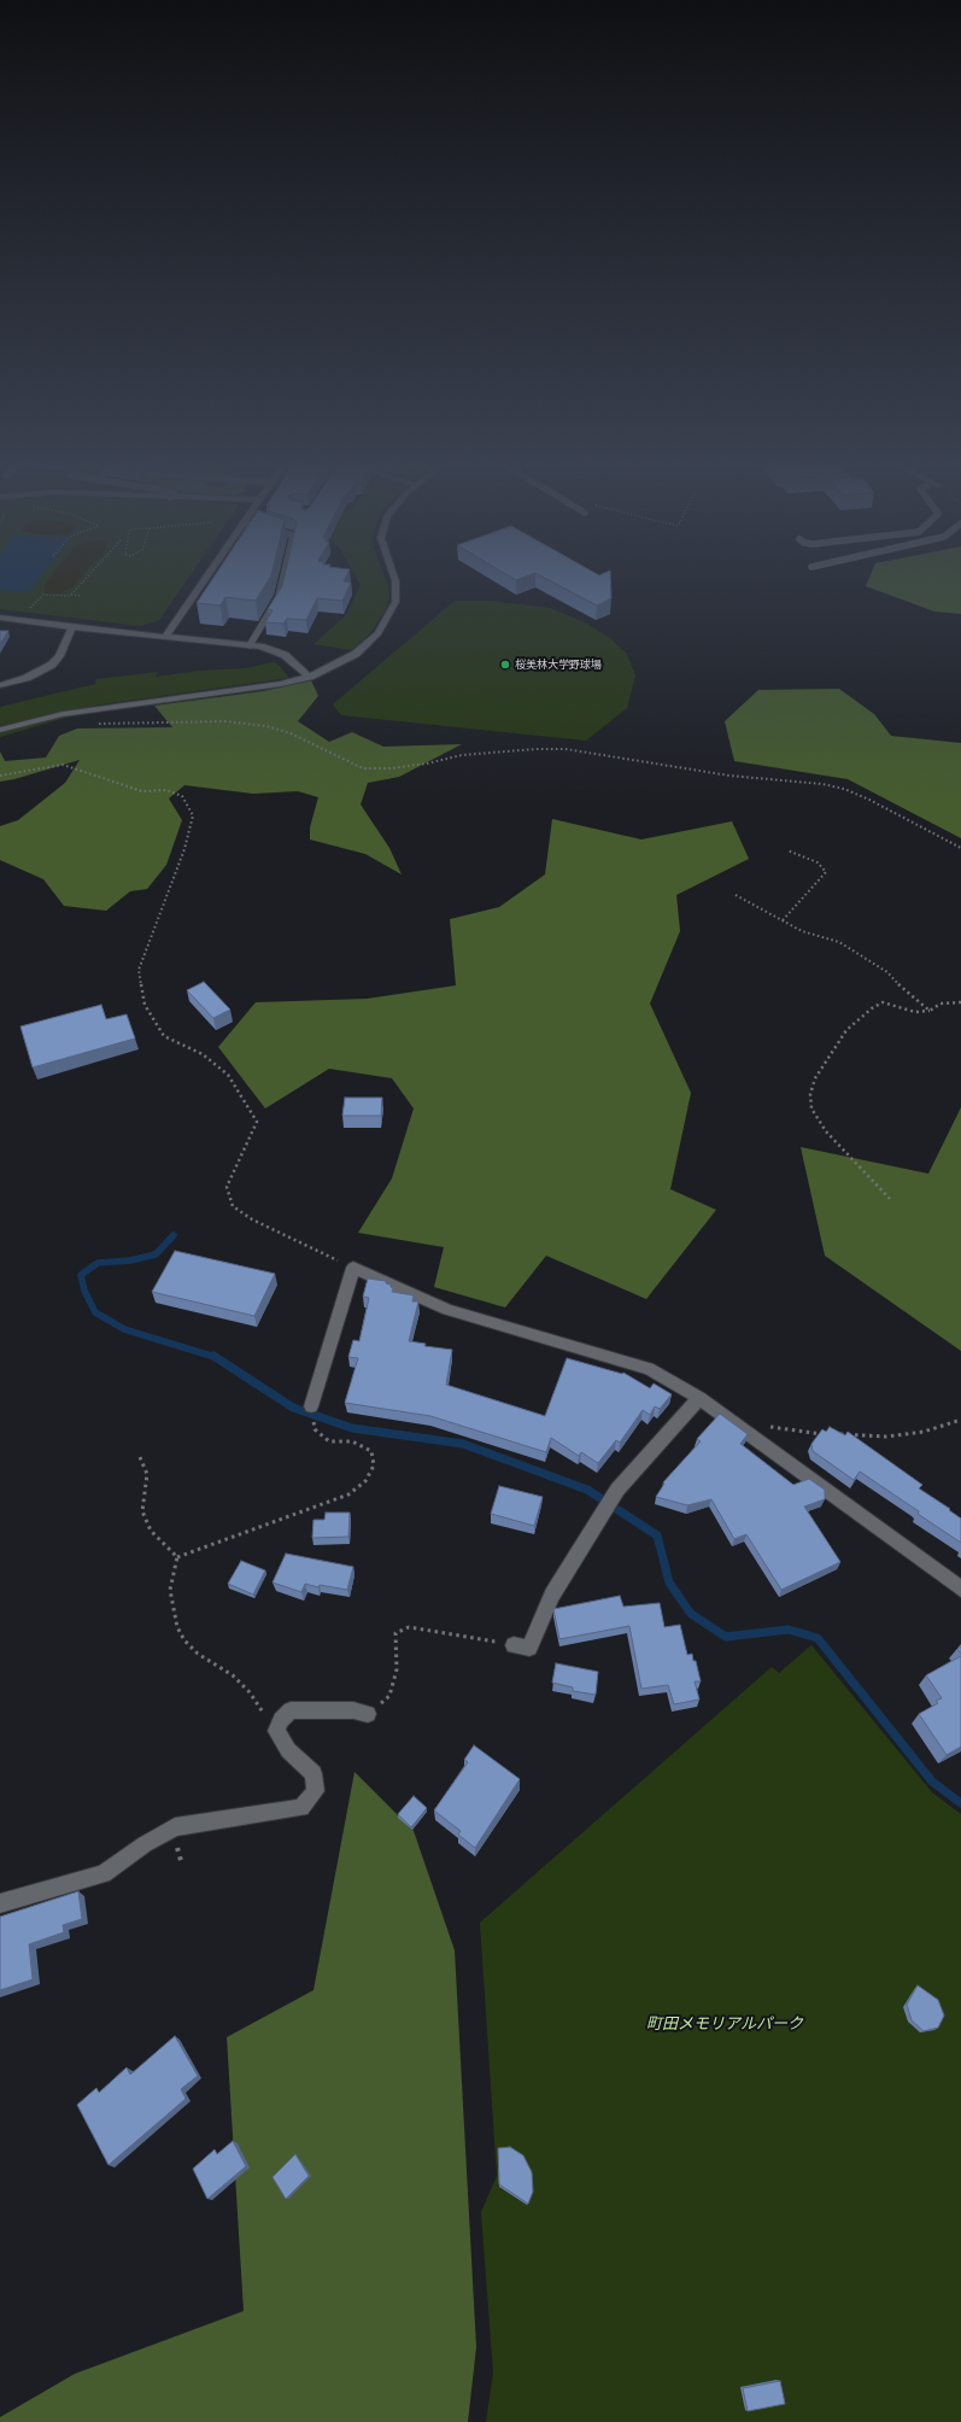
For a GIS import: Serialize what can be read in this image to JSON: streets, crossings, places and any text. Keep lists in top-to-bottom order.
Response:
{
  "parks": ["町田メモリアルパーク"],
  "places": ["桜美林大学野球場"]
}
